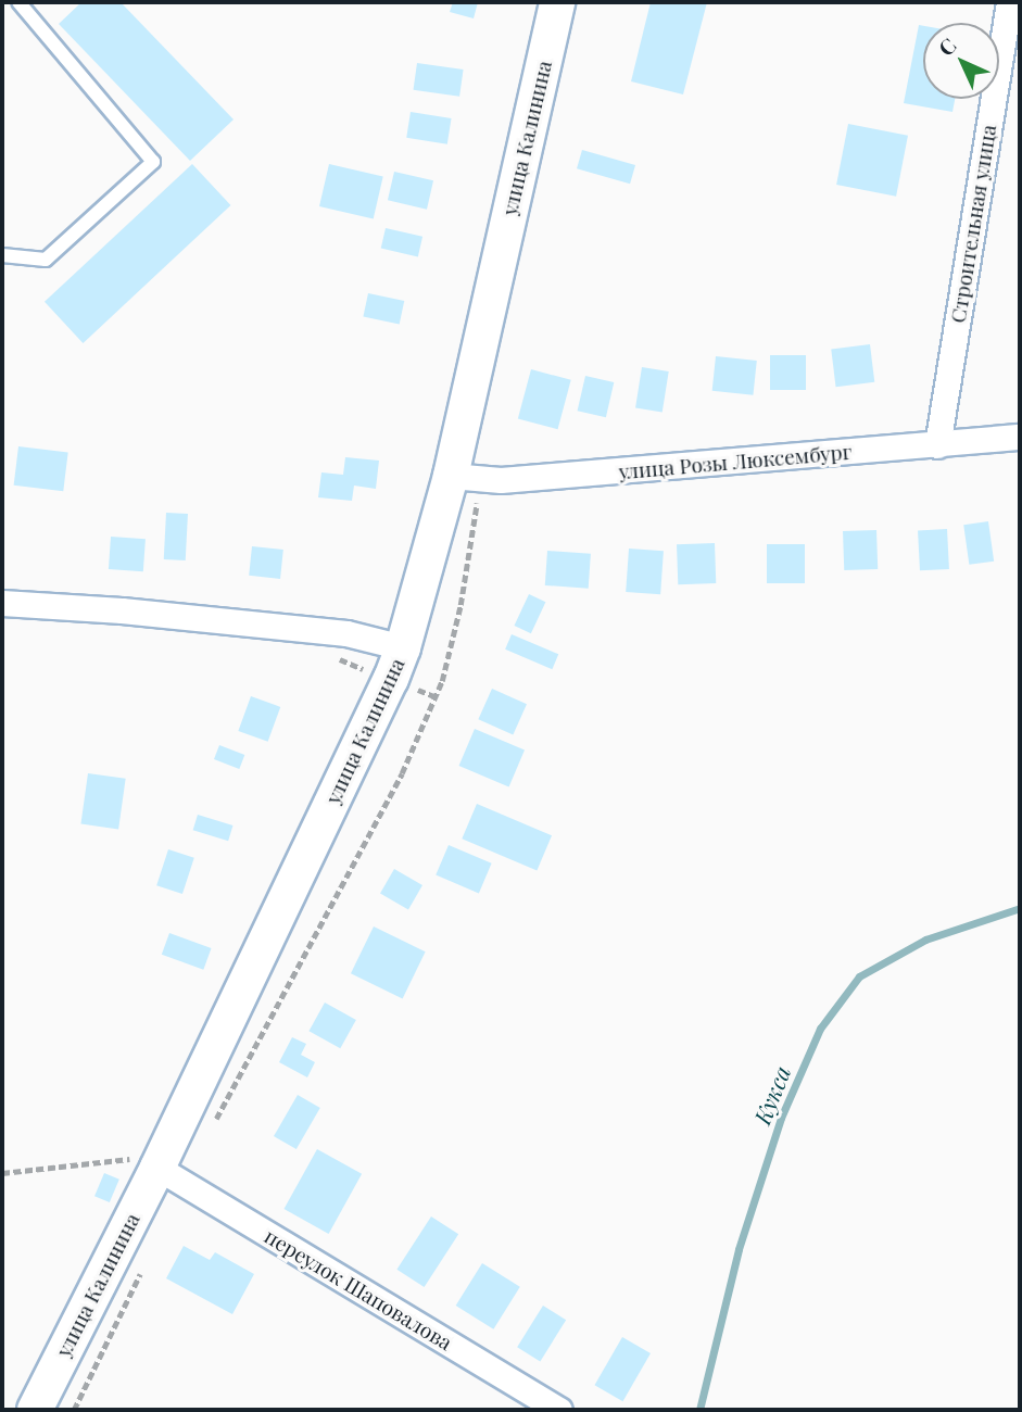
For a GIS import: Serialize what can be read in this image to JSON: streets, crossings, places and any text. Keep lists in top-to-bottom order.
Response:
{
  "streets": {
    "street": [
      "улица Калинина",
      "Строительная улица",
      "улица Розы Люксембург",
      "переулок Шаповалова"
    ]
  },
  "crossings": [
    ["улица Калинина", "улица Розы Люксембург"],
    ["улица Калинина", "переулок Шаповалова"],
    ["Строительная улица", "улица Розы Люксембург"]
  ],
  "water": ["Кукса"],
  "north": "top left"
}
